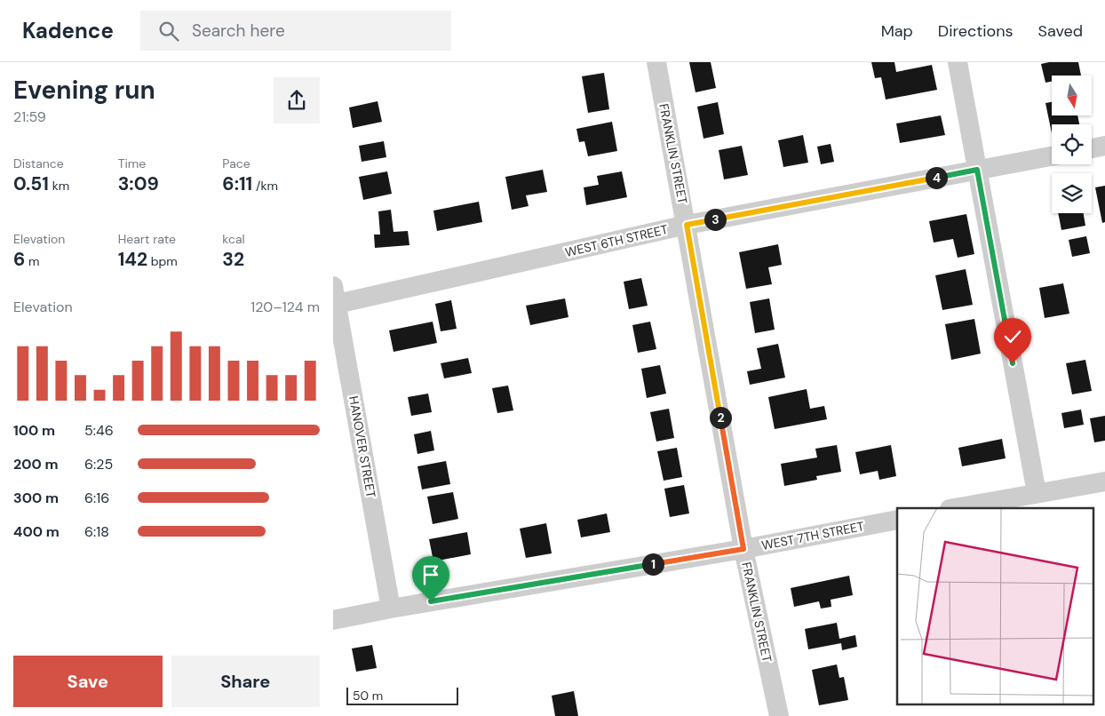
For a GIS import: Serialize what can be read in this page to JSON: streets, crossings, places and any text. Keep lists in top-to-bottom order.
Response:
{
  "streets": {
    "street": [
      "FRANKLIN STREET",
      "WEST 6TH STREET",
      "HANOVER STREET",
      "WEST 7TH STREET"
    ]
  },
  "crossings": [
    ["FRANKLIN STREET", "WEST 6TH STREET"],
    ["FRANKLIN STREET", "WEST 7TH STREET"],
    ["WEST 6TH STREET", "HANOVER STREET"],
    ["HANOVER STREET", "WEST 7TH STREET"]
  ],
  "scale_bar": "50 m",
  "north": "bottom",
  "page": {
    "header": "Kadence",
    "search": "Search here",
    "nav": ["Map", "Directions", "Saved"],
    "heading": ["Evening run", "21:59"],
    "stats": [
      ["Distance", "0.51 km"],
      ["Time", "3:09"],
      ["Pace", "6:11 /km"],
      ["Elevation", "6 m"],
      ["Heart rate", "142 bpm"],
      ["kcal", "32"]
    ],
    "pins": [
      "4",
      "3",
      "2",
      "1"
    ],
    "chart": ["Elevation", "120–124 m"],
    "list": [
      {
        "name": "100 m",
        "note": "5:46"
      },
      {
        "name": "200 m",
        "note": "6:25"
      },
      {
        "name": "300 m",
        "note": "6:16"
      },
      {
        "name": "400 m",
        "note": "6:18"
      }
    ],
    "buttons": ["Save", "Share"],
    "scale": "50 m"
  }
}
